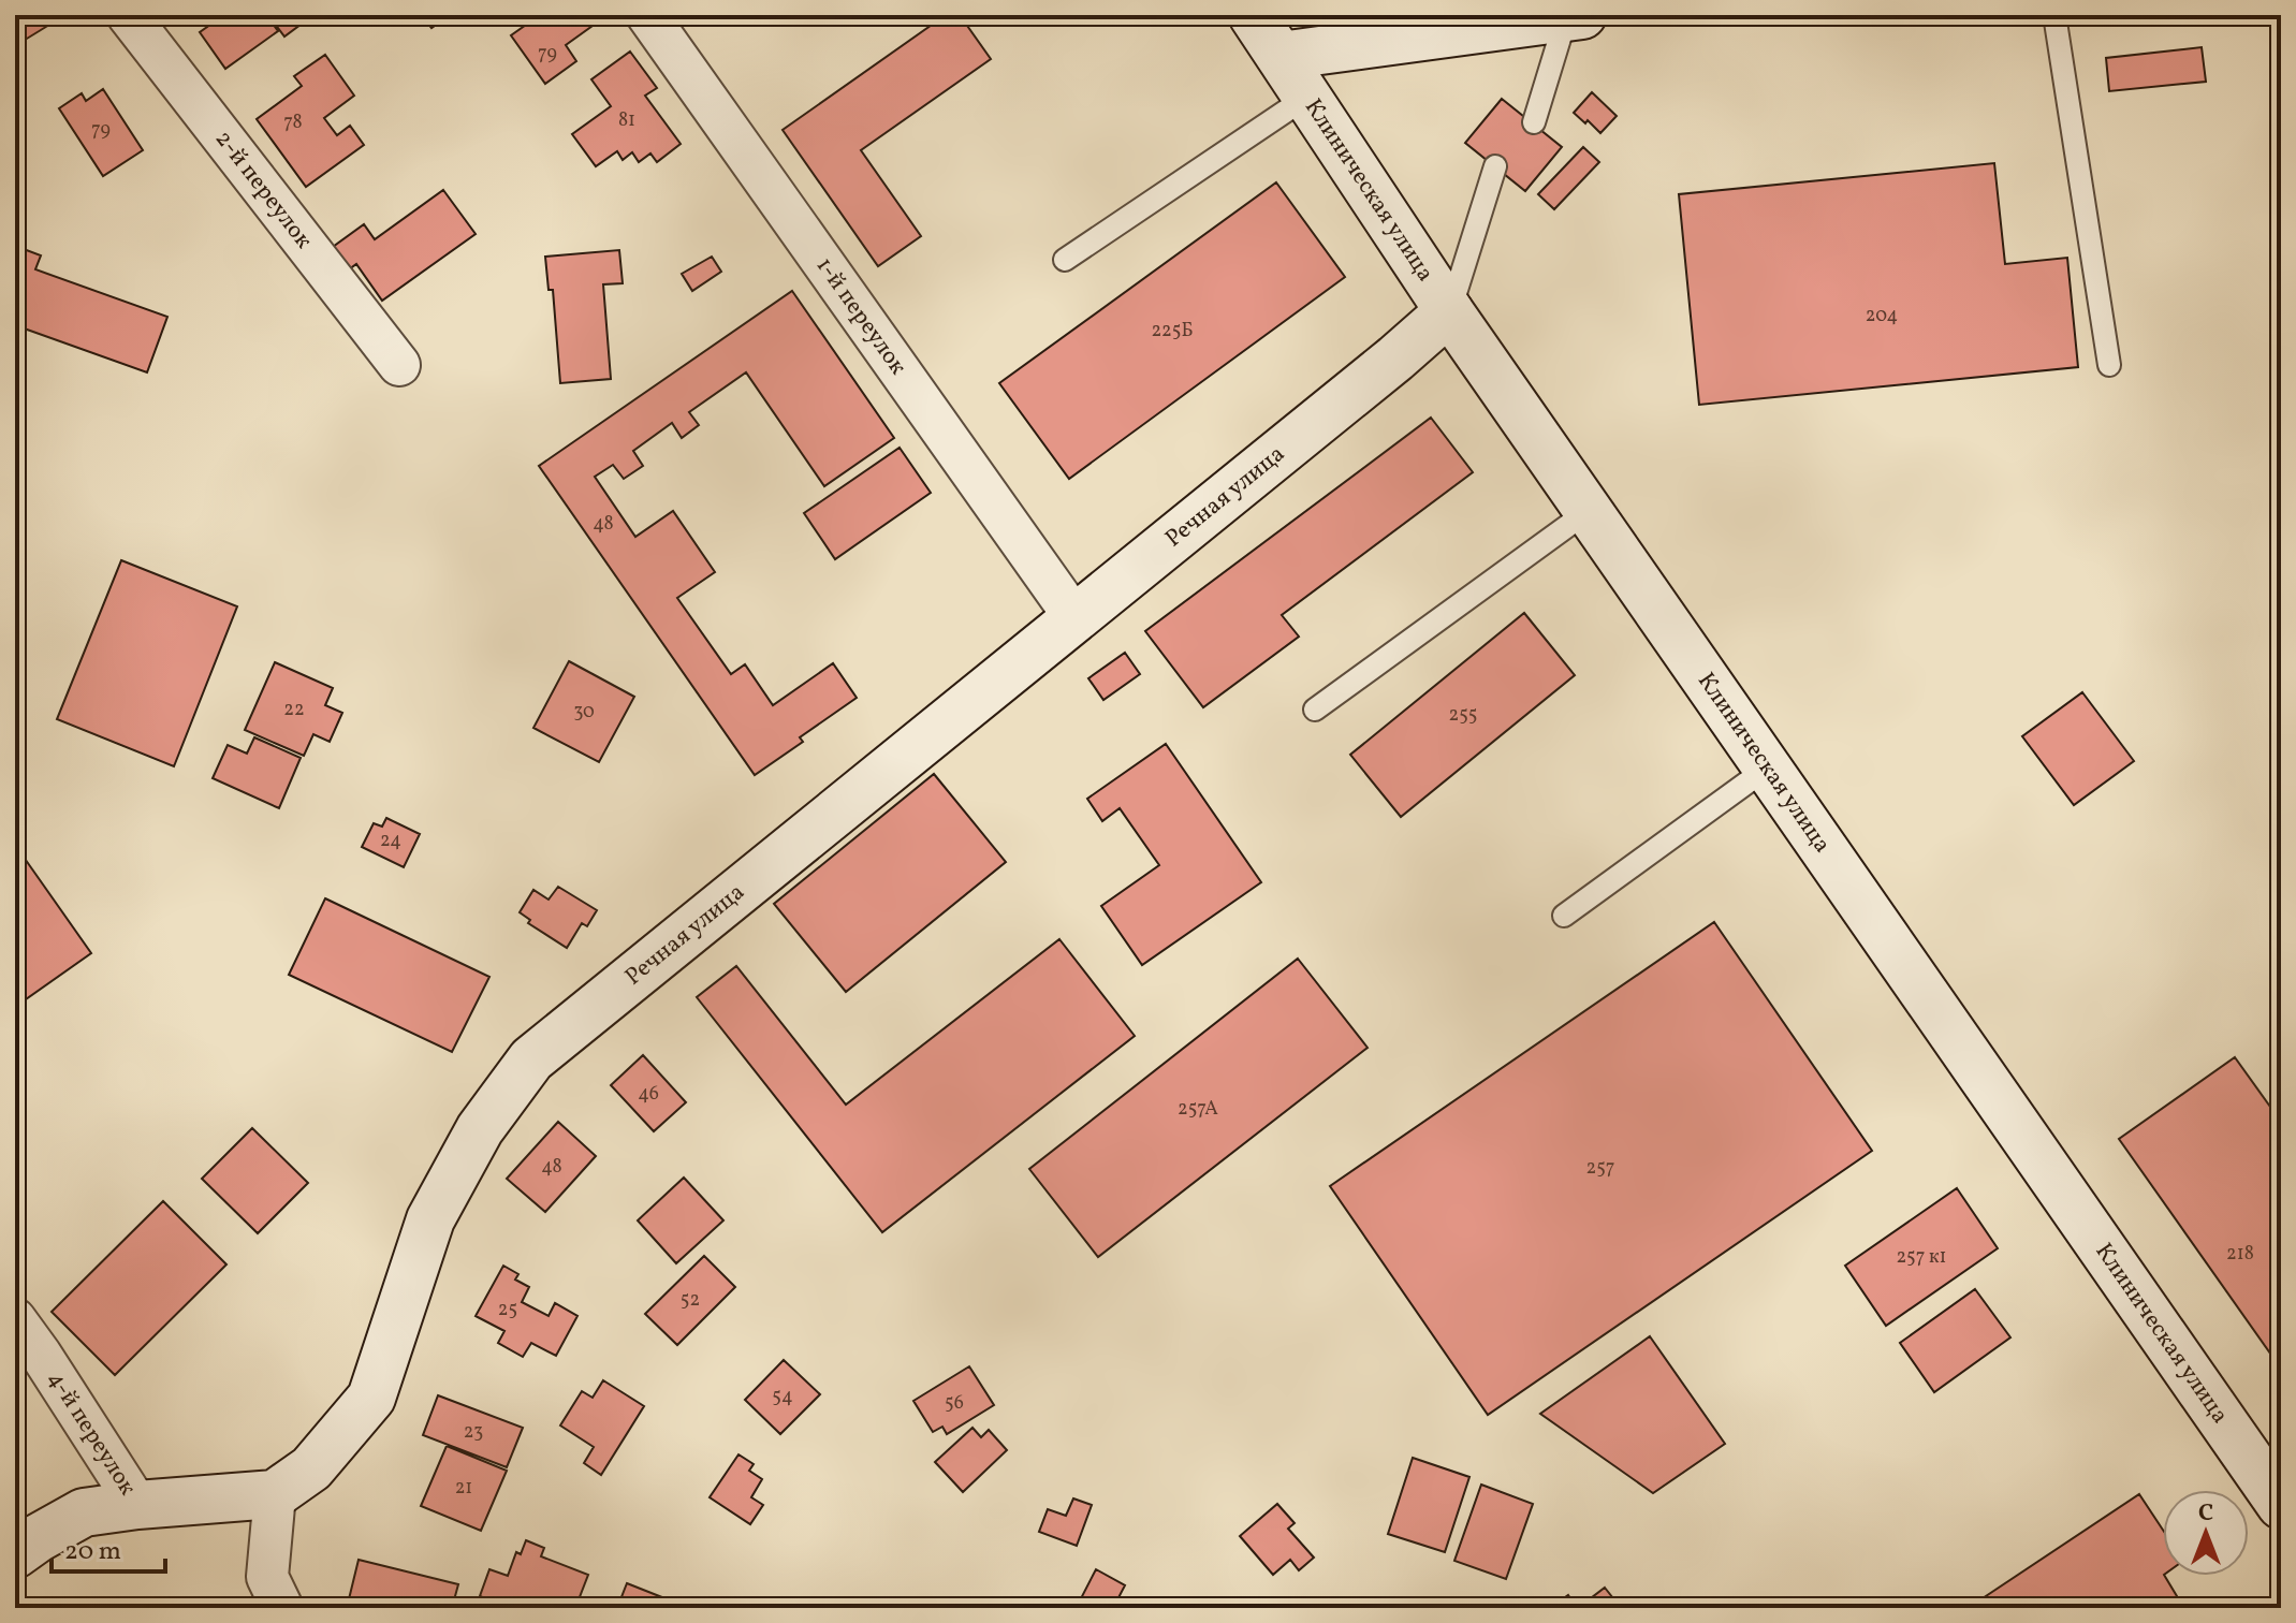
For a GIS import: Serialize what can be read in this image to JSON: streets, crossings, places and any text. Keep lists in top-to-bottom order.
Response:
{
  "streets": {
    "street": [
      "2-й переулок",
      "Клиническая улица",
      "1-й переулок",
      "Речная улица",
      "4-й переулок"
    ]
  },
  "crossings": [
    ["Клиническая улица", "Речная улица"],
    ["1-й переулок", "Речная улица"]
  ],
  "house_numbers": [
    "79",
    "81",
    "78",
    "79",
    "204",
    "225Б",
    "48",
    "22",
    "30",
    "255",
    "24",
    "46",
    "257А",
    "48",
    "257",
    "218",
    "257 к1",
    "52",
    "25",
    "54",
    "56",
    "23",
    "21"
  ],
  "scale_bar": "20 m",
  "north": "top"
}
